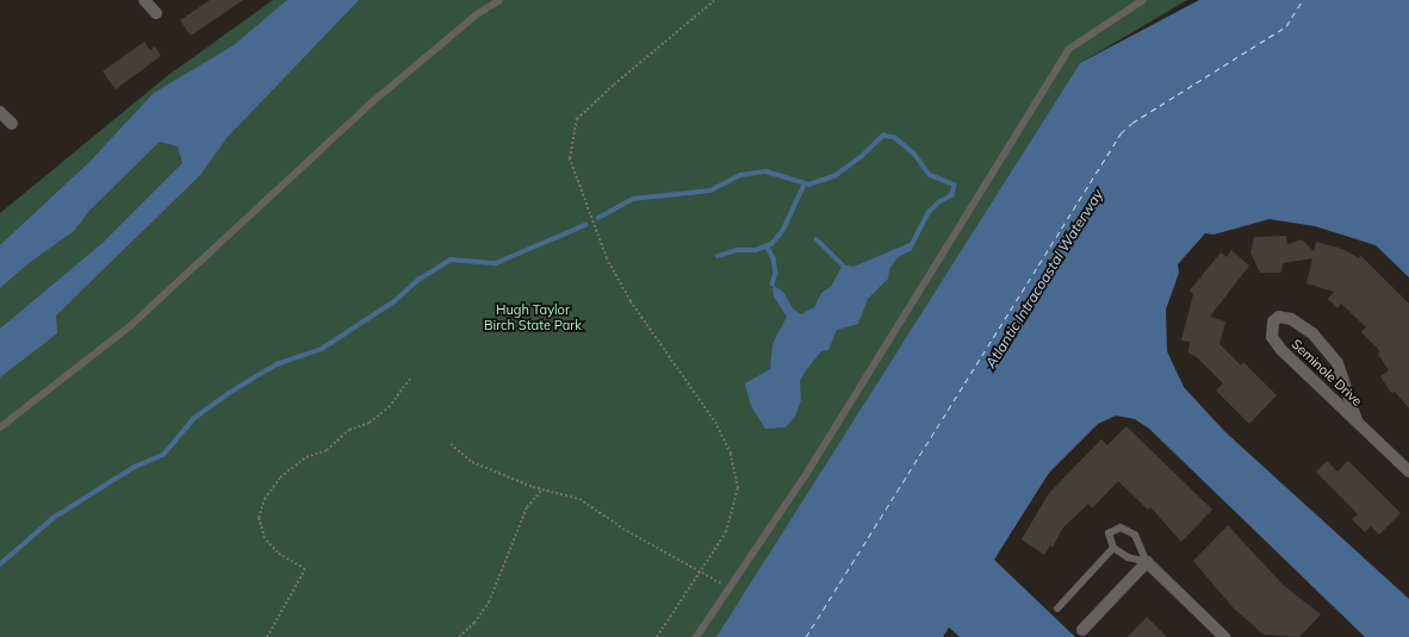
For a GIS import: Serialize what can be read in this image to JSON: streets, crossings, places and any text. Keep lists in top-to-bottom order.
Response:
{
  "streets": {
    "street": ["Seminole Drive"]
  },
  "water": ["Atlantic Intracoastal Waterway"],
  "parks": ["Hugh Taylor Birch State Park"]
}
